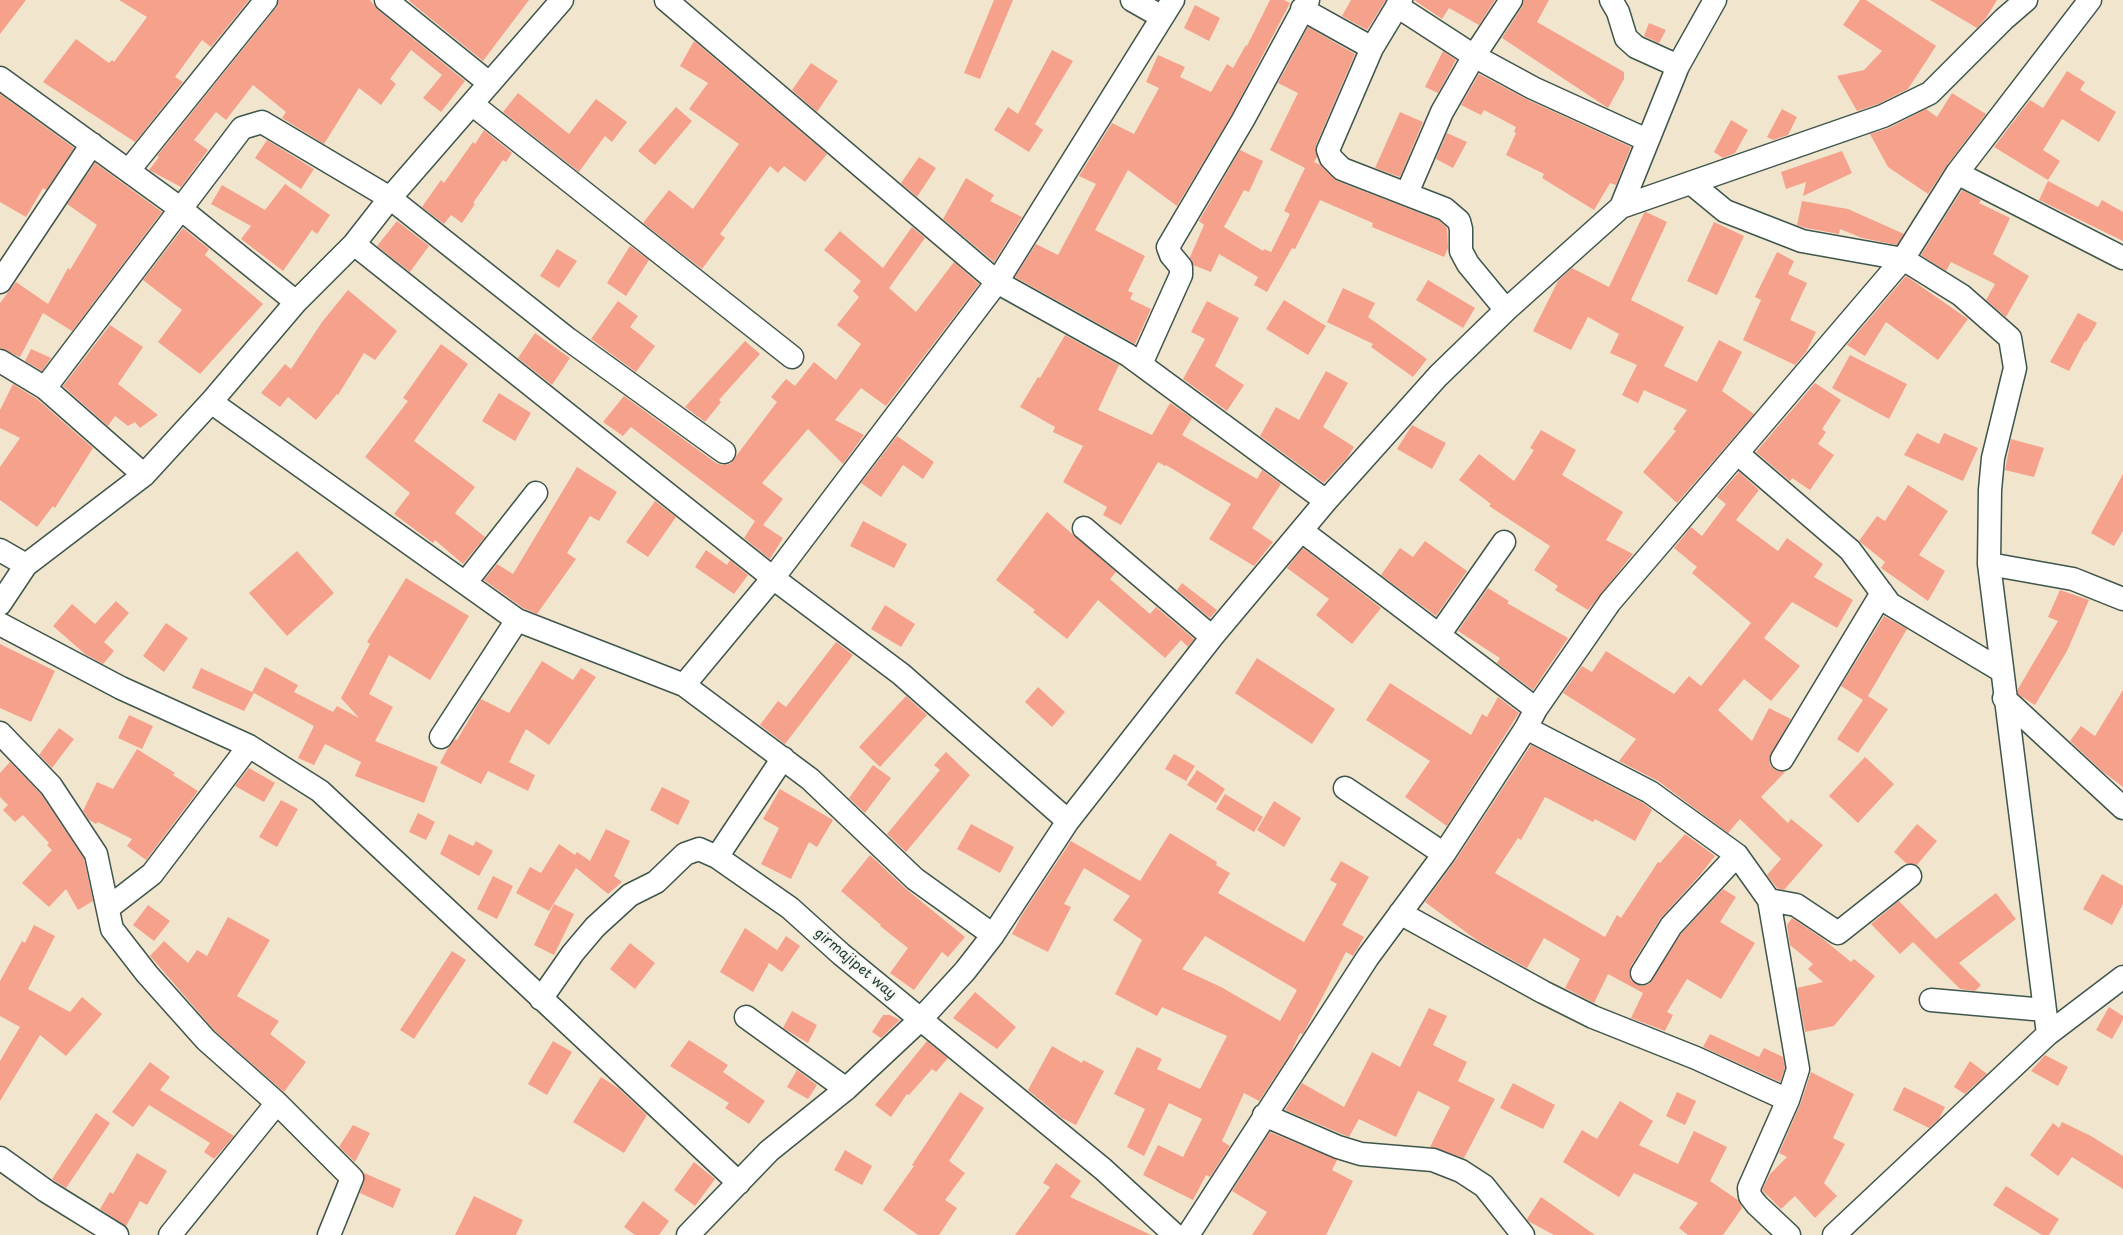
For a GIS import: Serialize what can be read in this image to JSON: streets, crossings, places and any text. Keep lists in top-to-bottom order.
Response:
{
  "streets": {
    "street": ["girmajipet way"]
  }
}
